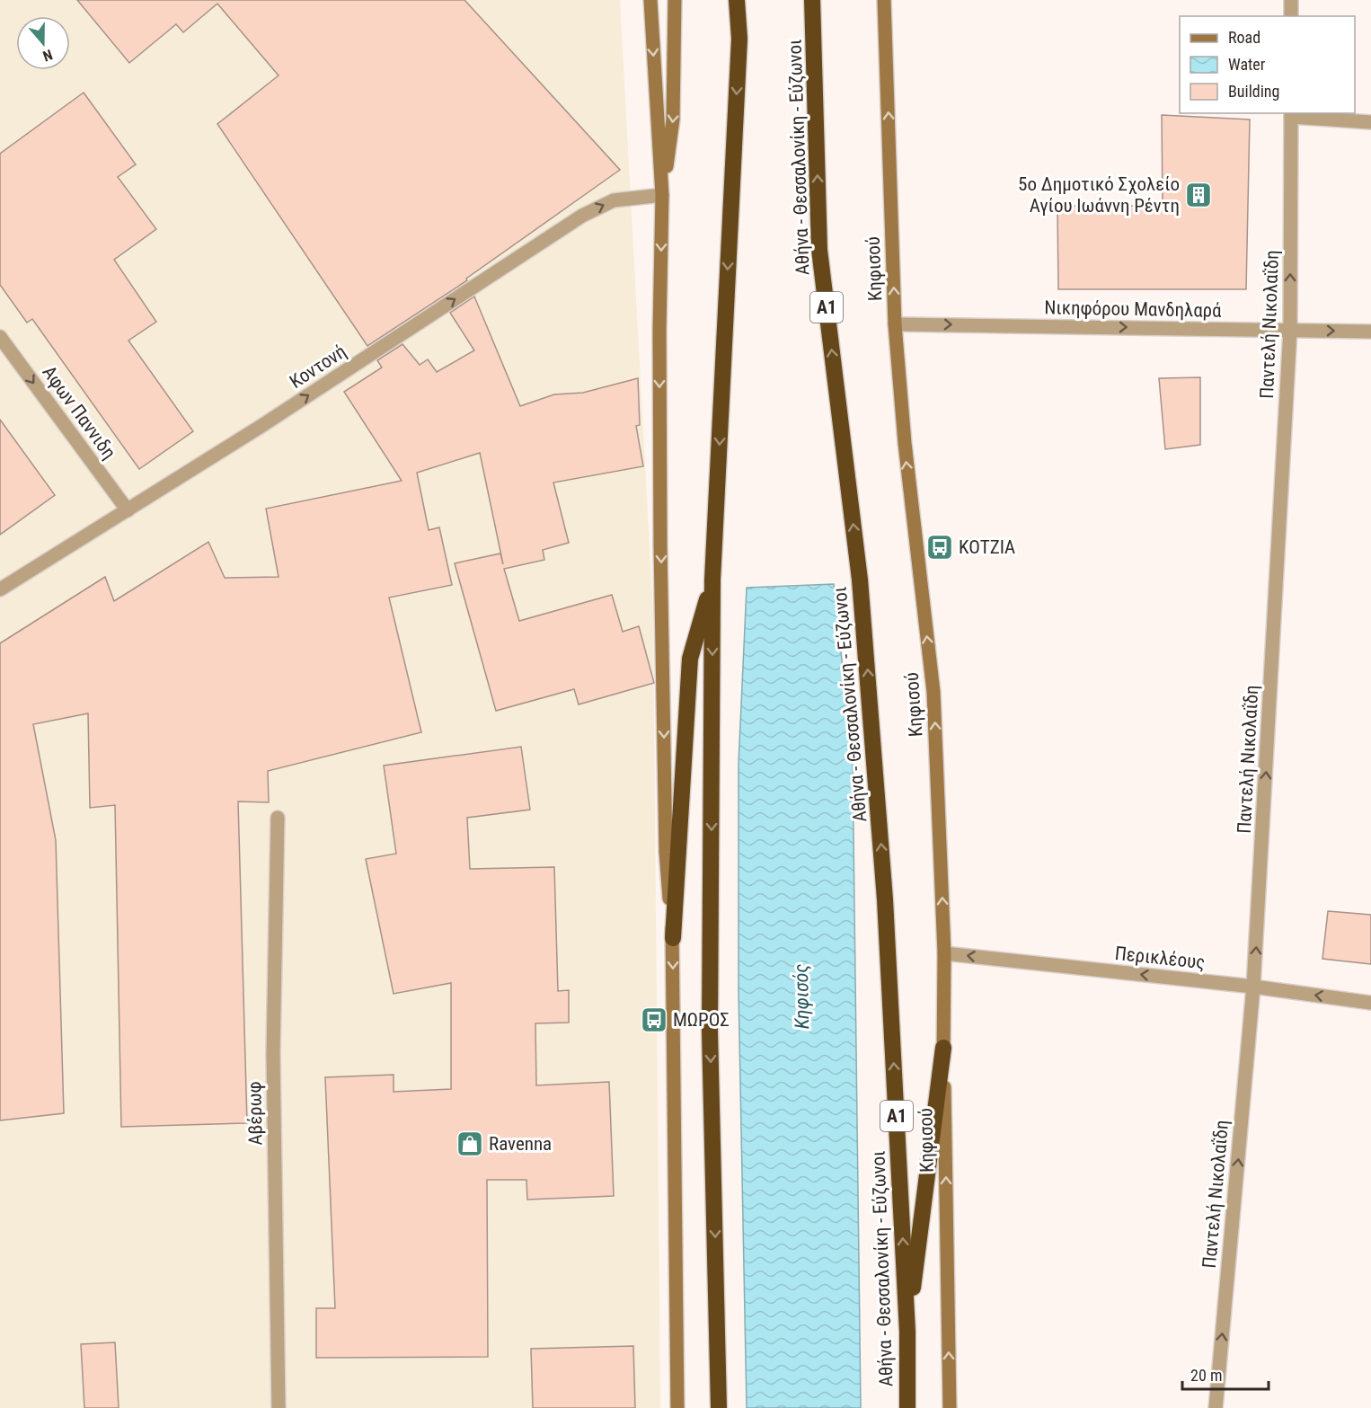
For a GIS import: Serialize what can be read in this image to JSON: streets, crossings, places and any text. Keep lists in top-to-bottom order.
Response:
{
  "streets": {
    "highway": ["Αθήνα - Θεσσαλονίκη - Εύζωνοι", "Α1"],
    "main road": ["Κηφισού"],
    "street": [
      "Νικηφόρου Μανδηλαρά",
      "Παντελή Νικολαΐδη",
      "Κοντονή",
      "Αφων Παννιδη",
      "Περικλέους",
      "Αβέρωφ"
    ]
  },
  "crossings": [
    ["Κηφισού", "Νικηφόρου Μανδηλαρά"],
    ["Κηφισού", "Περικλέους"],
    ["Νικηφόρου Μανδηλαρά", "Παντελή Νικολαΐδη"],
    ["Παντελή Νικολαΐδη", "Περικλέους"],
    ["Κοντονή", "Αφων Παννιδη"]
  ],
  "one_way": [
    "Κηφισού",
    "Νικηφόρου Μανδηλαρά",
    "Παντελή Νικολαΐδη",
    "Κοντονή",
    "Αφων Παννιδη",
    "Περικλέους"
  ],
  "water": ["Κηφισός"],
  "places": {
    "building": ["5ο Δημοτικό Σχολείο Αγίου Ιωάννη Ρέντη"],
    "bus stop": ["ΚΟΤΖΙΑ", "ΜΩΡΟΣ"],
    "shop": ["Ravenna"]
  },
  "legend": ["Road", "Water", "Building"],
  "scale_bar": "20 m",
  "north": "bottom"
}
